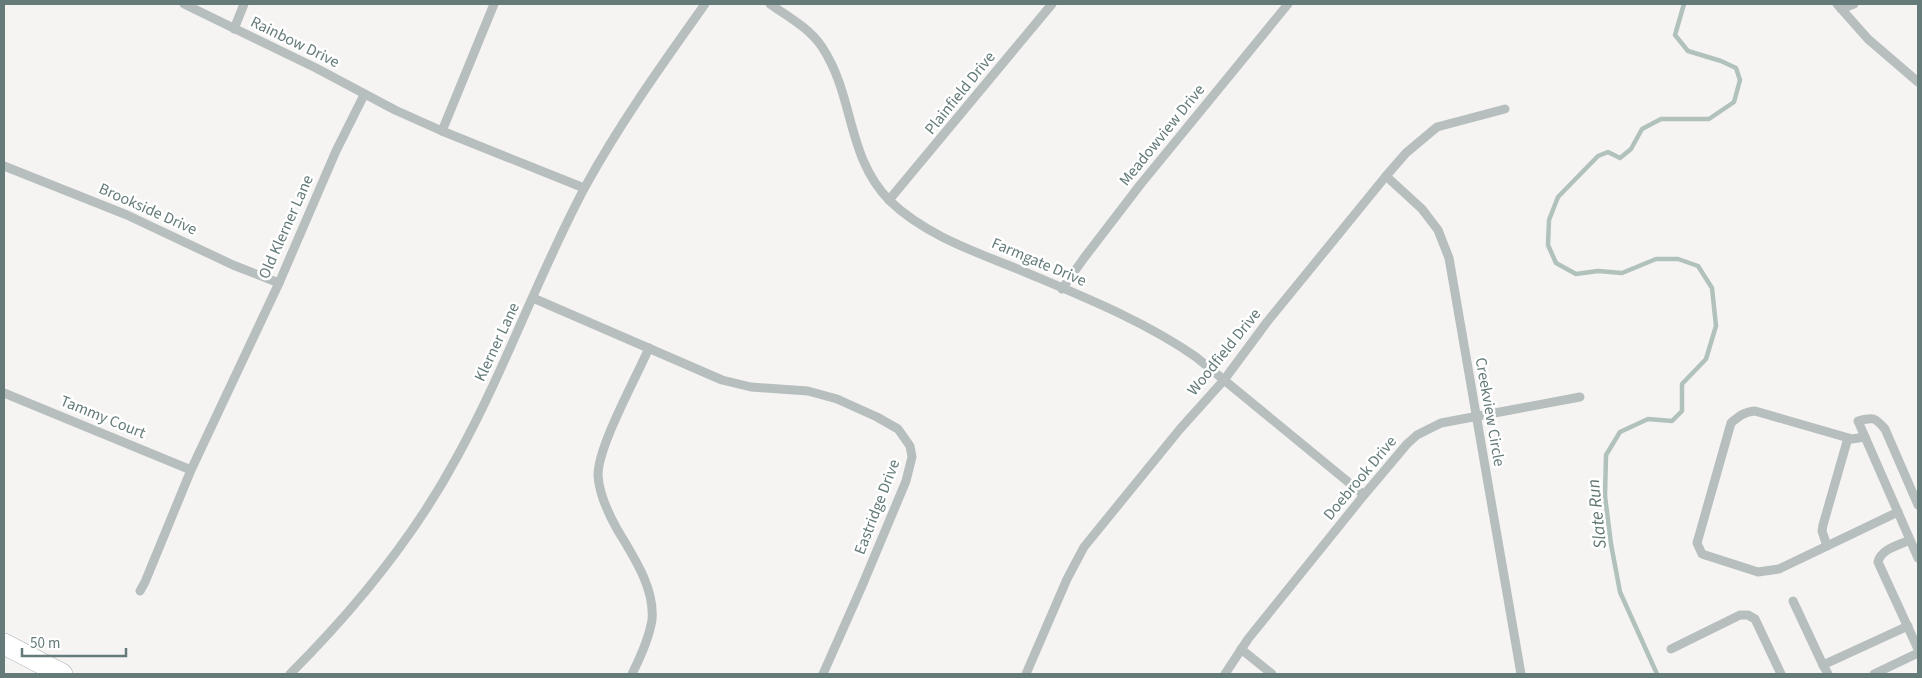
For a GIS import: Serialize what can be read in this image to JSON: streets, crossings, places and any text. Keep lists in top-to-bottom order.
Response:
{
  "streets": {
    "street": [
      "Rainbow Drive",
      "Plainfield Drive",
      "Meadowview Drive",
      "Brookside Drive",
      "Old Klerner Lane",
      "Farmgate Drive",
      "Klerner Lane",
      "Woodfield Drive",
      "Creekview Circle",
      "Tammy Court",
      "Doebrook Drive",
      "Eastridge Drive"
    ]
  },
  "crossings": [
    ["Rainbow Drive", "Old Klerner Lane"],
    ["Plainfield Drive", "Farmgate Drive"],
    ["Meadowview Drive", "Farmgate Drive"],
    ["Brookside Drive", "Old Klerner Lane"],
    ["Old Klerner Lane", "Tammy Court"],
    ["Farmgate Drive", "Woodfield Drive"],
    ["Farmgate Drive", "Doebrook Drive"],
    ["Klerner Lane", "Eastridge Drive"],
    ["Woodfield Drive", "Creekview Circle"],
    ["Creekview Circle", "Doebrook Drive"]
  ],
  "water": ["Slate Run"],
  "scale_bar": "50 m"
}
